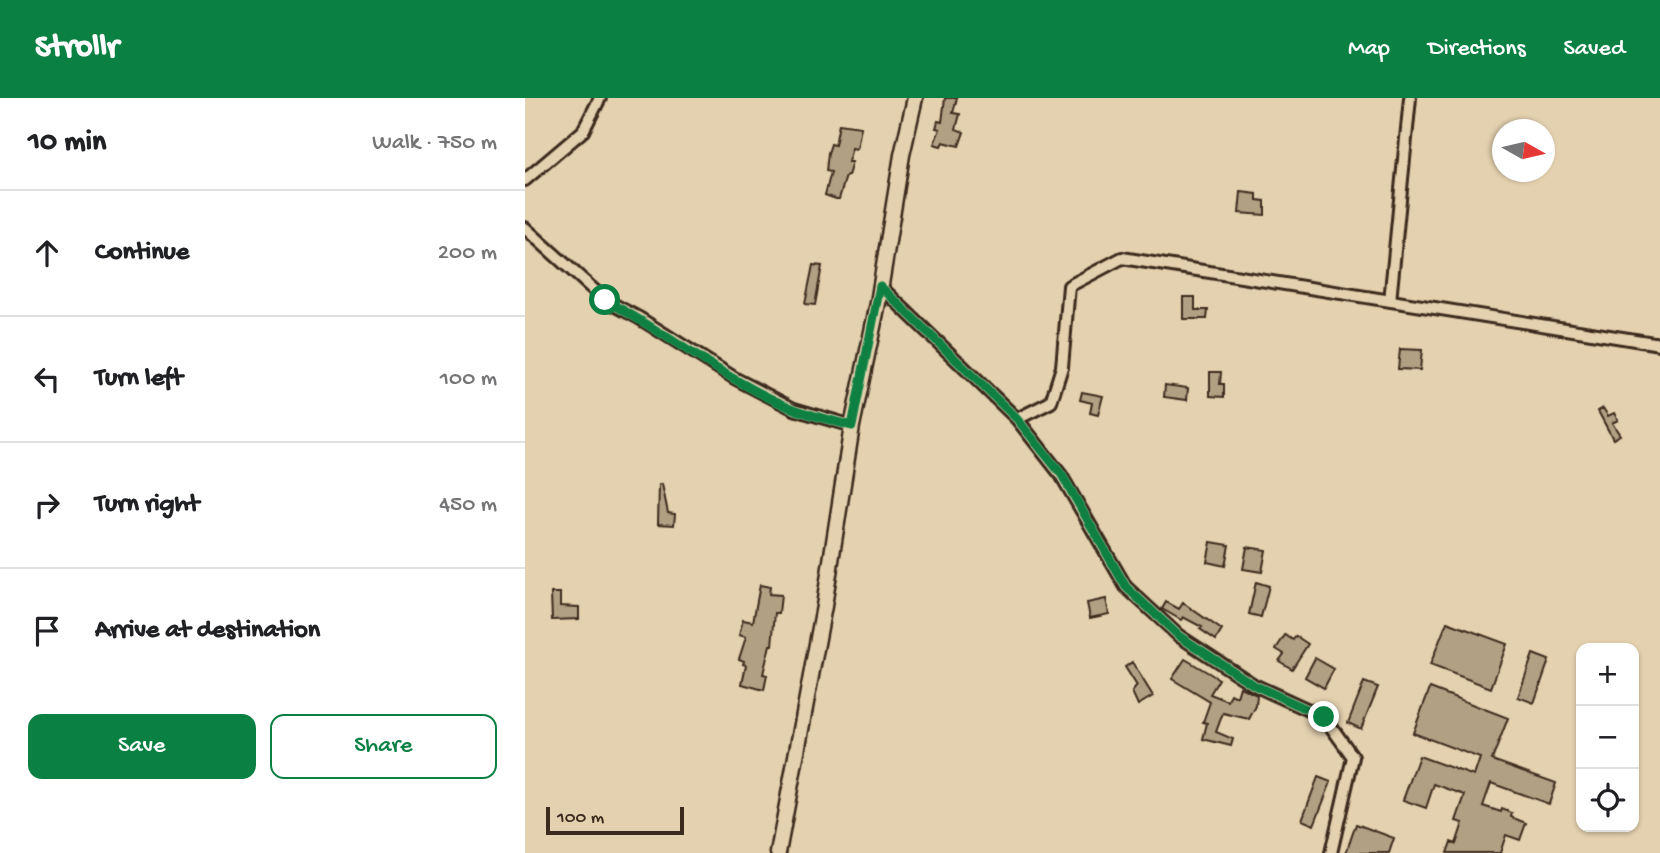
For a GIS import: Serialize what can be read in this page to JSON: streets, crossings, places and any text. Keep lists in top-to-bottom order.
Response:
{
  "scale_bar": "100 m",
  "north": "right",
  "page": {
    "header": "Strollr",
    "nav": ["Map", "Directions", "Saved"],
    "heading": ["10 min", "Walk · 750 m"],
    "list": [
      ["Continue", "200 m"],
      ["Turn left", "100 m"],
      ["Turn right", "450 m"],
      "Arrive at destination"
    ],
    "map_buttons": ["+", "−"],
    "buttons": ["Save", "Share"],
    "scale": "100 m"
  }
}
